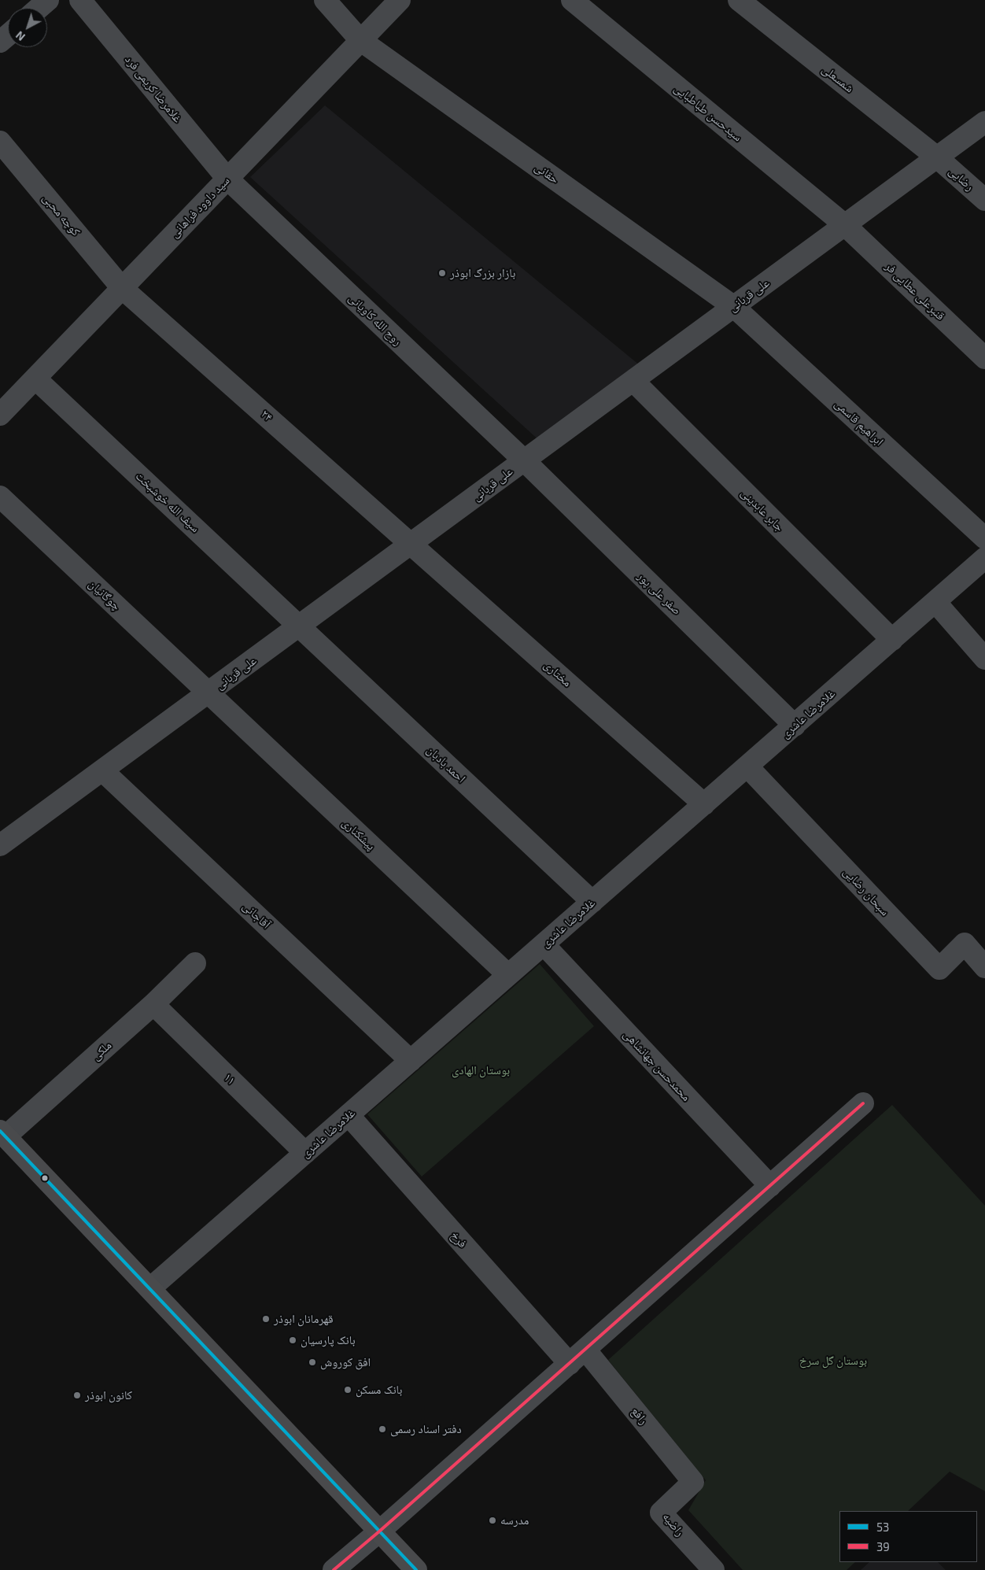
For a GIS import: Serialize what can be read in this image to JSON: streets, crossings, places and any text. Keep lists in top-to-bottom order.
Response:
{
  "streets": {
    "street": [
      "شمسعلی",
      "غلامرضا کریمی فرد",
      "سیدحسن طباطبایی",
      "حقانی",
      "رضایی",
      "سید داوود فراهانی",
      "کوچه محبی",
      "قنبرعلی عطایی فر",
      "علی قربانی",
      "روح الله کاویانی",
      "۲۴",
      "ابراهیم قاسمی",
      "سیف الله خوشبخت",
      "جابر عابدینی",
      "صفر علی پور",
      "چوگانیان",
      "مختاری",
      "غلامرضا عاشری",
      "احمد بادبان",
      "پیشکناری",
      "سبحان رضایی",
      "آقاجانی",
      "ملکی",
      "محمدحسن جهانشاهی",
      "۱۱",
      "فرخ",
      "رافع",
      "راضیه"
    ]
  },
  "crossings": [
    ["شمسعلی", "رضایی"],
    ["شمسعلی", "علی قربانی"],
    ["غلامرضا کریمی فرد", "سید داوود فراهانی"],
    ["غلامرضا کریمی فرد", "روح الله کاویانی"],
    ["سیدحسن طباطبایی", "قنبرعلی عطایی فر"],
    ["سیدحسن طباطبایی", "علی قربانی"],
    ["حقانی", "سید داوود فراهانی"],
    ["حقانی", "علی قربانی"],
    ["حقانی", "ابراهیم قاسمی"],
    ["رضایی", "علی قربانی"],
    ["سید داوود فراهانی", "کوچه محبی"],
    ["سید داوود فراهانی", "روح الله کاویانی"],
    ["سید داوود فراهانی", "۲۴"],
    ["سید داوود فراهانی", "سیف الله خوشبخت"],
    ["کوچه محبی", "۲۴"],
    ["قنبرعلی عطایی فر", "علی قربانی"],
    ["علی قربانی", "روح الله کاویانی"],
    ["علی قربانی", "۲۴"],
    ["علی قربانی", "ابراهیم قاسمی"],
    ["علی قربانی", "سیف الله خوشبخت"],
    ["علی قربانی", "جابر عابدینی"],
    ["علی قربانی", "صفر علی پور"],
    ["علی قربانی", "چوگانیان"],
    ["علی قربانی", "مختاری"],
    ["علی قربانی", "احمد بادبان"],
    ["علی قربانی", "پیشکناری"],
    ["علی قربانی", "آقاجانی"],
    ["روح الله کاویانی", "صفر علی پور"],
    ["۲۴", "مختاری"],
    ["سیف الله خوشبخت", "احمد بادبان"],
    ["جابر عابدینی", "غلامرضا عاشری"],
    ["صفر علی پور", "غلامرضا عاشری"],
    ["چوگانیان", "پیشکناری"],
    ["مختاری", "غلامرضا عاشری"],
    ["غلامرضا عاشری", "احمد بادبان"],
    ["غلامرضا عاشری", "پیشکناری"],
    ["غلامرضا عاشری", "سبحان رضایی"],
    ["غلامرضا عاشری", "آقاجانی"],
    ["غلامرضا عاشری", "محمدحسن جهانشاهی"],
    ["غلامرضا عاشری", "۱۱"],
    ["غلامرضا عاشری", "فرخ"],
    ["ملکی", "۱۱"],
    ["رافع", "راضیه"]
  ],
  "parks": ["بوستان الهادی", "بوستان گل سرخ"],
  "places": [
    "بازار بزرگ ابوذر",
    "قهرمانان ابوذر",
    "بانک پارسیان",
    "افق کوروش",
    "بانک مسکن",
    "کانون ابوذر",
    "دفتر اسناد رسمی",
    "مدرسه"
  ],
  "lines": ["transit line 39", "transit line 53"],
  "legend": ["53", "39"],
  "north": "bottom left"
}
